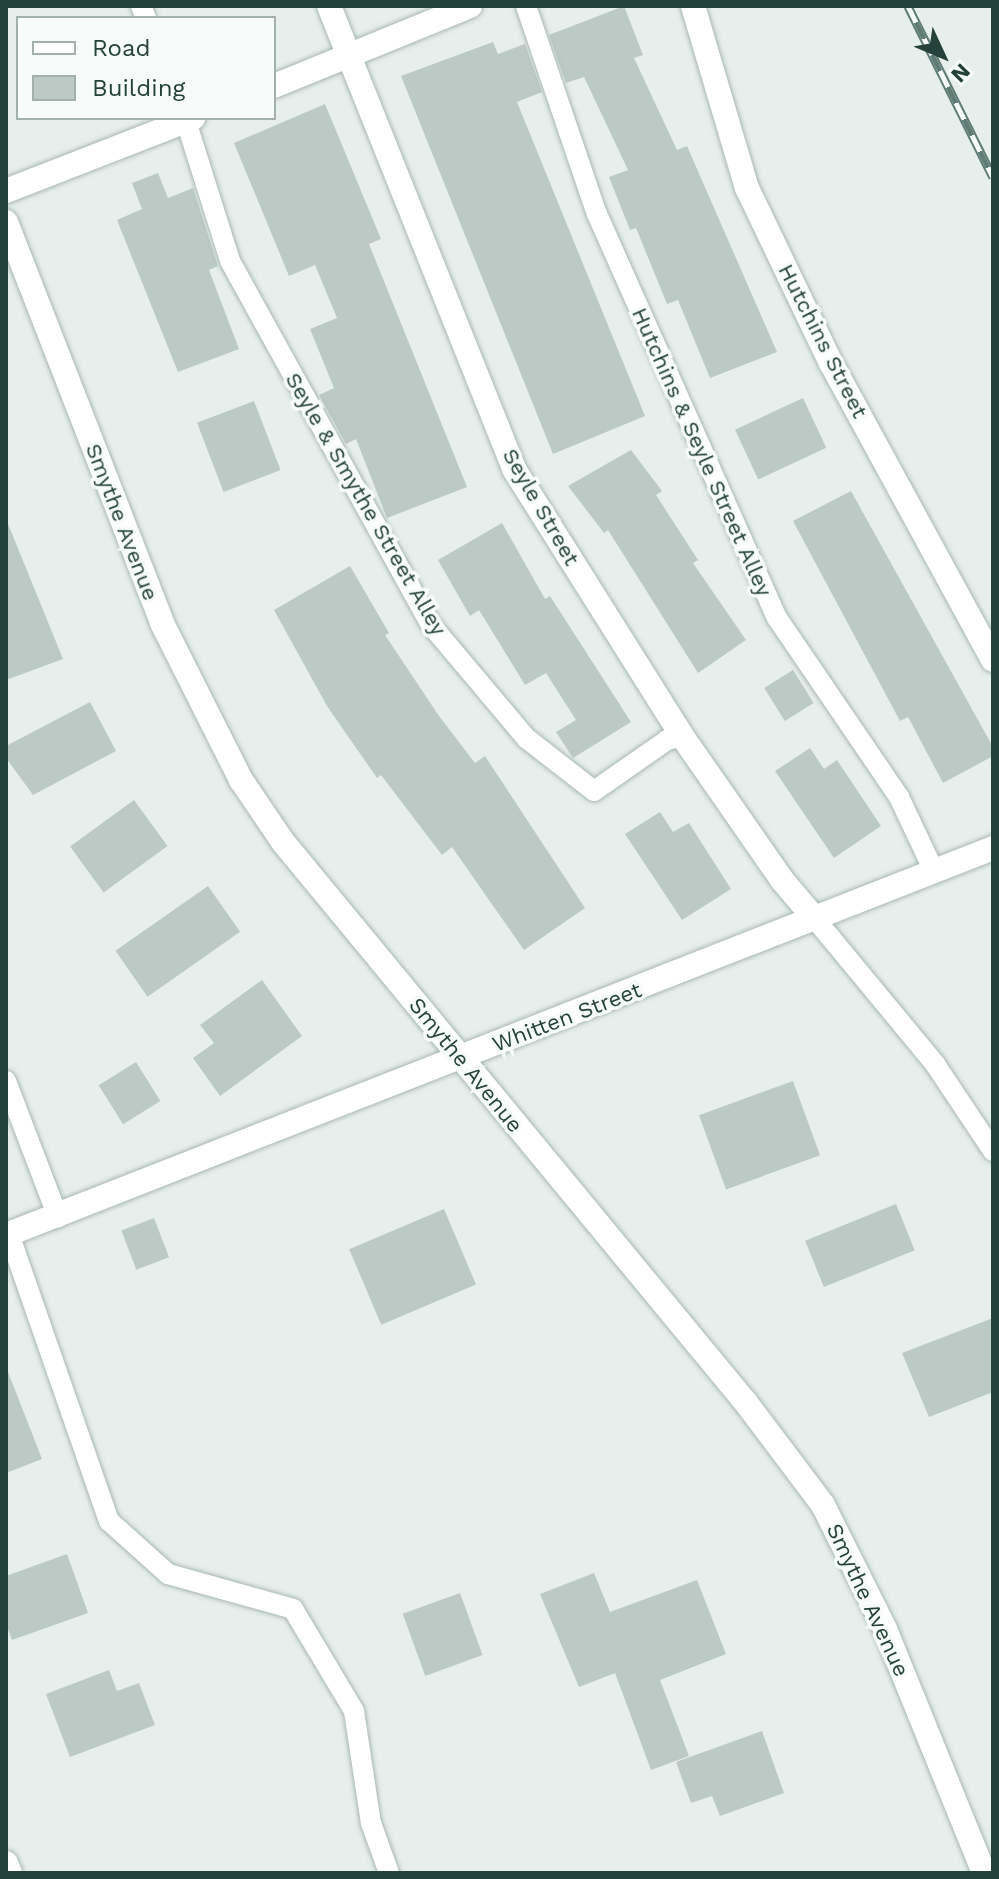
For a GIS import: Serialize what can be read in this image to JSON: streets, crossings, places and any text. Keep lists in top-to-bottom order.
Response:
{
  "streets": {
    "street": [
      "Hutchins Street",
      "Seyle Street",
      "Smythe Avenue",
      "Whitten Street"
    ],
    "lane": ["Hutchins & Seyle Street Alley", "Seyle & Smythe Street Alley"]
  },
  "crossings": [
    ["Hutchins & Seyle Street Alley", "Whitten Street"],
    ["Seyle & Smythe Street Alley", "Seyle Street"],
    ["Seyle Street", "Whitten Street"],
    ["Smythe Avenue", "Whitten Street"]
  ],
  "legend": ["Road", "Building"],
  "north": "bottom right"
}
